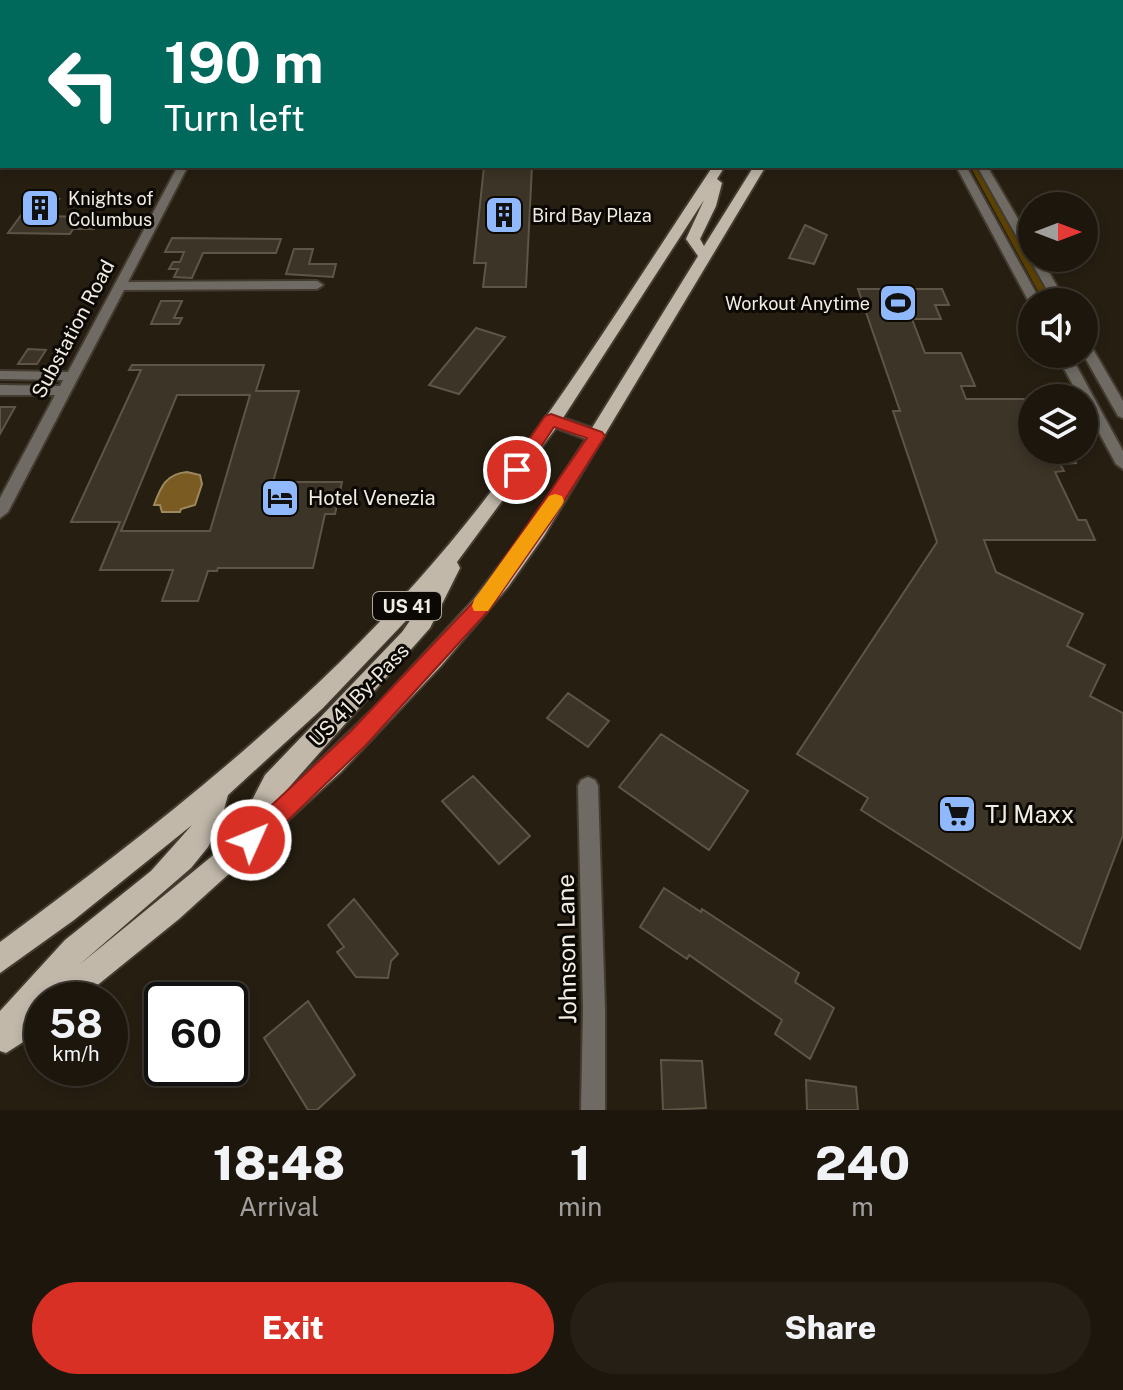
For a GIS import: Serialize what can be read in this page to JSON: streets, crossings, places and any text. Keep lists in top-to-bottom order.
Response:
{
  "streets": {
    "main road": ["US 41", "US 41 By-Pass"],
    "street": ["Substation Road", "Johnson Lane"]
  },
  "places": {
    "building": ["Knights of Columbus", "Bird Bay Plaza"],
    "sports": ["Workout Anytime"],
    "hotel": ["Hotel Venezia"],
    "supermarket": ["TJ Maxx"]
  },
  "north": "right",
  "page": {
    "turn": ["190 m", "Turn left"],
    "speed": "58 km/h",
    "limit": "60",
    "eta": [
      "18:48",
      "Arrival",
      "1",
      "min",
      "240",
      "m"
    ],
    "buttons": ["Exit", "Share"]
  }
}
